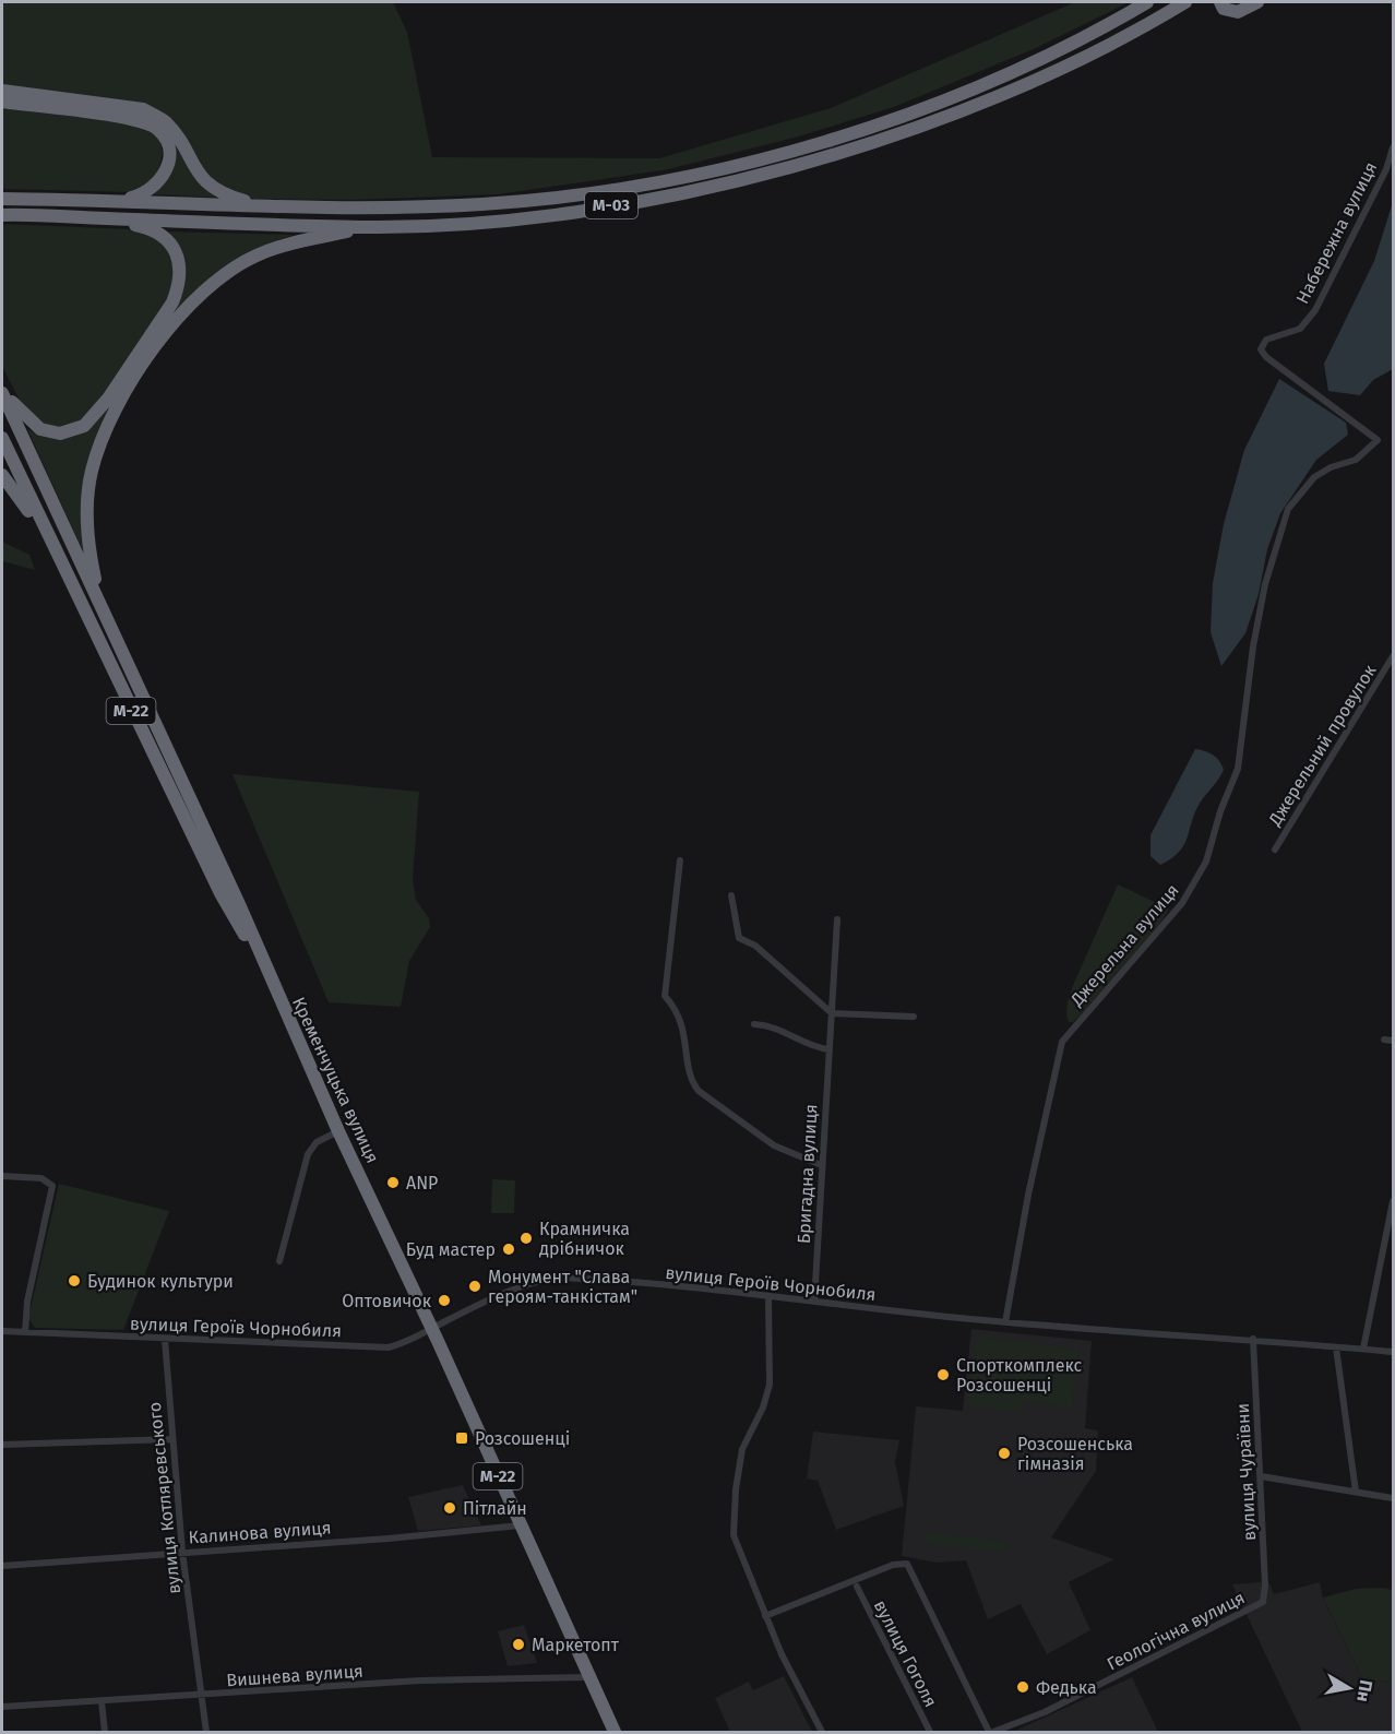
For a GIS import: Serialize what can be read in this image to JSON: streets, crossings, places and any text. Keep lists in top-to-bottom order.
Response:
{
  "streets": {
    "highway": ["М-03", "М-22", "Кременчуцька вулиця"],
    "street": [
      "Набережна вулиця",
      "Джерельний провулок",
      "Джерельна вулиця",
      "Бригадна вулиця",
      "вулиця Героїв Чорнобиля",
      "вулиця Чураївни",
      "вулиця Котляревського",
      "Калинова вулиця",
      "Геологічна вулиця",
      "вулиця Гоголя",
      "Вишнева вулиця"
    ]
  },
  "crossings": [
    ["Набережна вулиця", "Джерельна вулиця"],
    ["М-22", "Кременчуцька вулиця"],
    ["Джерельна вулиця", "вулиця Героїв Чорнобиля"],
    ["Кременчуцька вулиця", "вулиця Героїв Чорнобиля"],
    ["Кременчуцька вулиця", "Калинова вулиця"],
    ["Кременчуцька вулиця", "Вишнева вулиця"],
    ["Бригадна вулиця", "вулиця Героїв Чорнобиля"],
    ["вулиця Героїв Чорнобиля", "вулиця Чураївни"],
    ["вулиця Героїв Чорнобиля", "вулиця Котляревського"],
    ["вулиця Чураївни", "Геологічна вулиця"],
    ["вулиця Котляревського", "Калинова вулиця"],
    ["вулиця Котляревського", "Вишнева вулиця"]
  ],
  "places": {
    "other": [
      "ANP",
      "Крамничка дрібничок",
      "Буд мастер",
      "Будинок культури",
      "Монумент \"Слава героям-танкістам\"",
      "Оптовичок",
      "Спорткомплекс Розсошенці",
      "Розсошенська гімназія",
      "Пітлайн",
      "Маркетопт",
      "Федька"
    ],
    "transit": ["Розсошенці"]
  },
  "north": "right"
}
